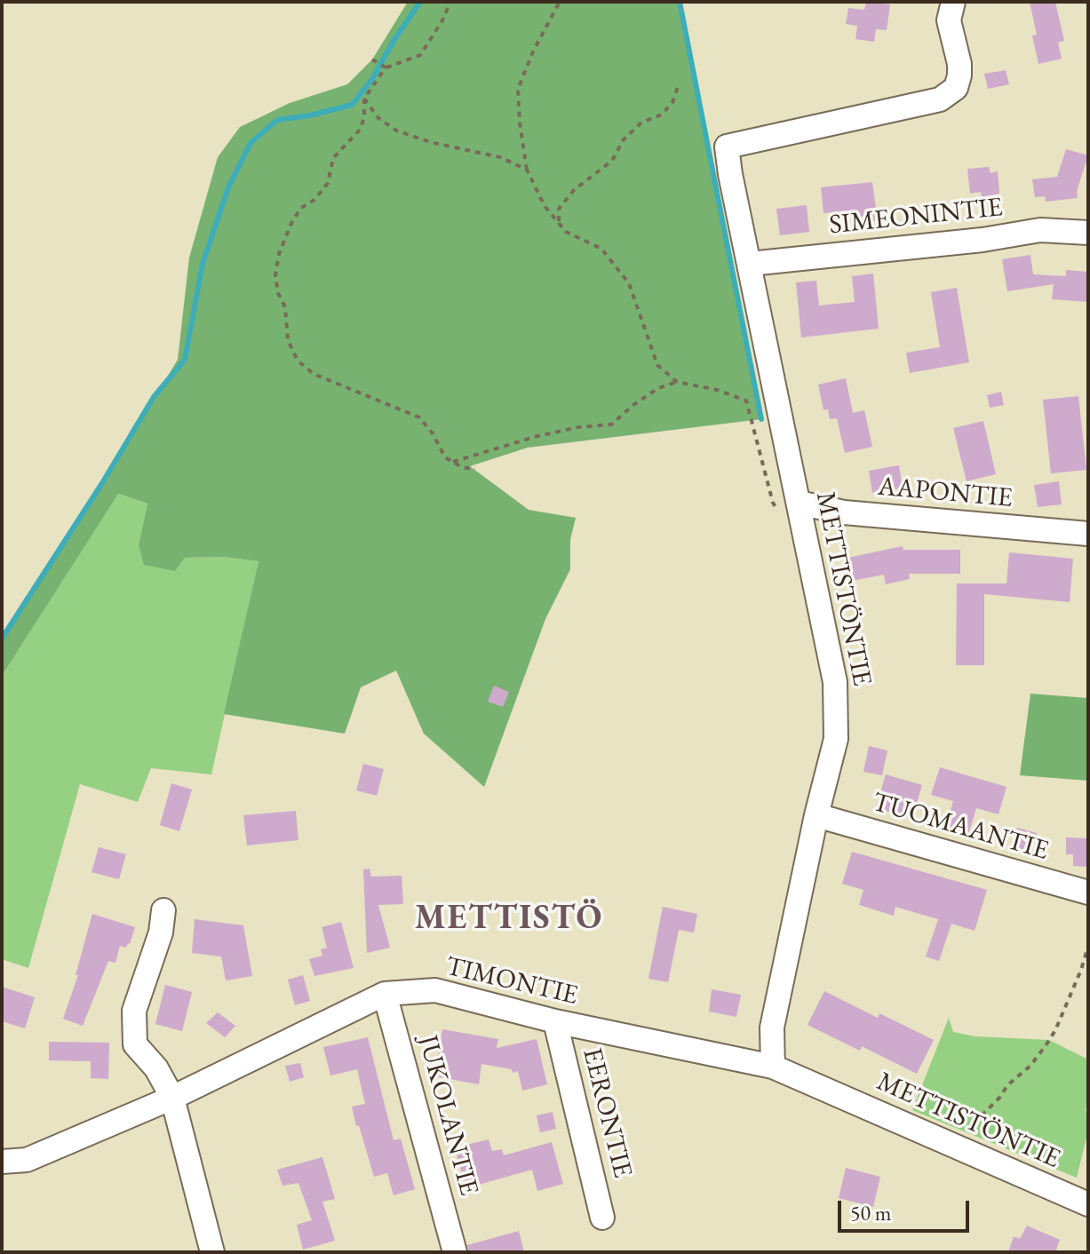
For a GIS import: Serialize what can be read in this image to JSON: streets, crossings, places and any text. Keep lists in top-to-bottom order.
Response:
{
  "streets": {
    "street": [
      "SIMEONINTIE",
      "AAPONTIE",
      "METTISTÖNTIE",
      "TUOMAANTIE",
      "TIMONTIE",
      "EERONTIE",
      "JUKOLANTIE"
    ]
  },
  "crossings": [
    ["SIMEONINTIE", "METTISTÖNTIE"],
    ["AAPONTIE", "METTISTÖNTIE"],
    ["METTISTÖNTIE", "TUOMAANTIE"],
    ["METTISTÖNTIE", "TIMONTIE"],
    ["TIMONTIE", "EERONTIE"],
    ["TIMONTIE", "JUKOLANTIE"]
  ],
  "districts": ["METTISTÖ"],
  "scale_bar": "50 m"
}
